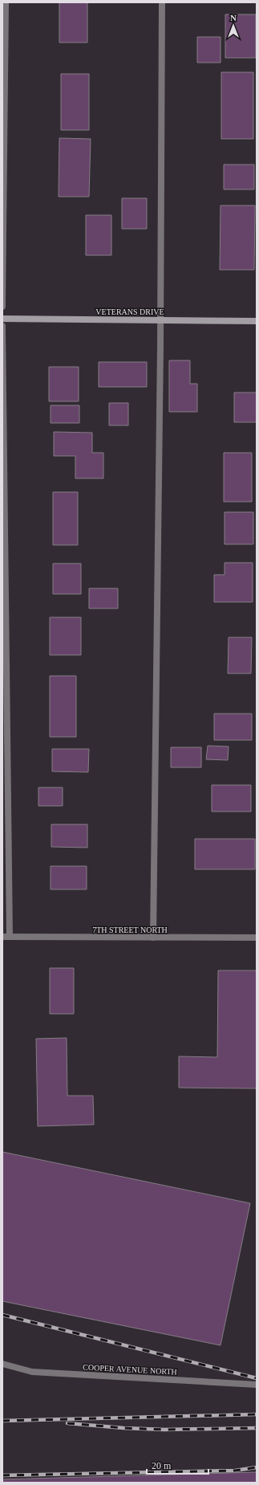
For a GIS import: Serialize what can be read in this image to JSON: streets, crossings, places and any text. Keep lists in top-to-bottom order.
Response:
{
  "streets": {
    "main road": ["VETERANS DRIVE"],
    "street": ["7TH STREET NORTH", "COOPER AVENUE NORTH"]
  },
  "scale_bar": "20 m",
  "north": "top"
}
